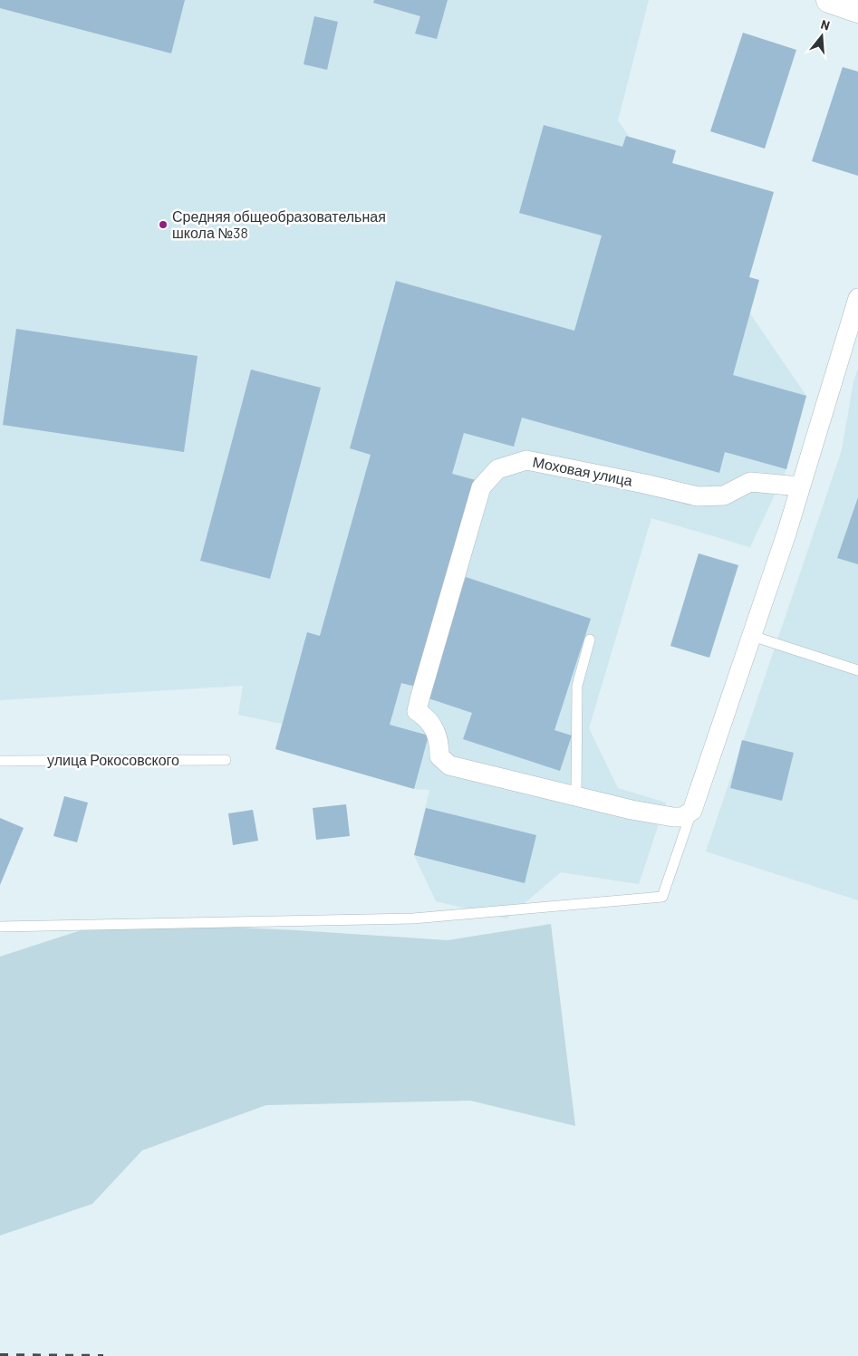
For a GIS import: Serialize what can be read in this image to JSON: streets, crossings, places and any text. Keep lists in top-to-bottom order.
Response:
{
  "streets": {
    "street": ["Моховая улица"],
    "lane": ["улица Рокосовского"]
  },
  "places": ["Средняя общеобразовательная школа №38"],
  "north": "top"
}
